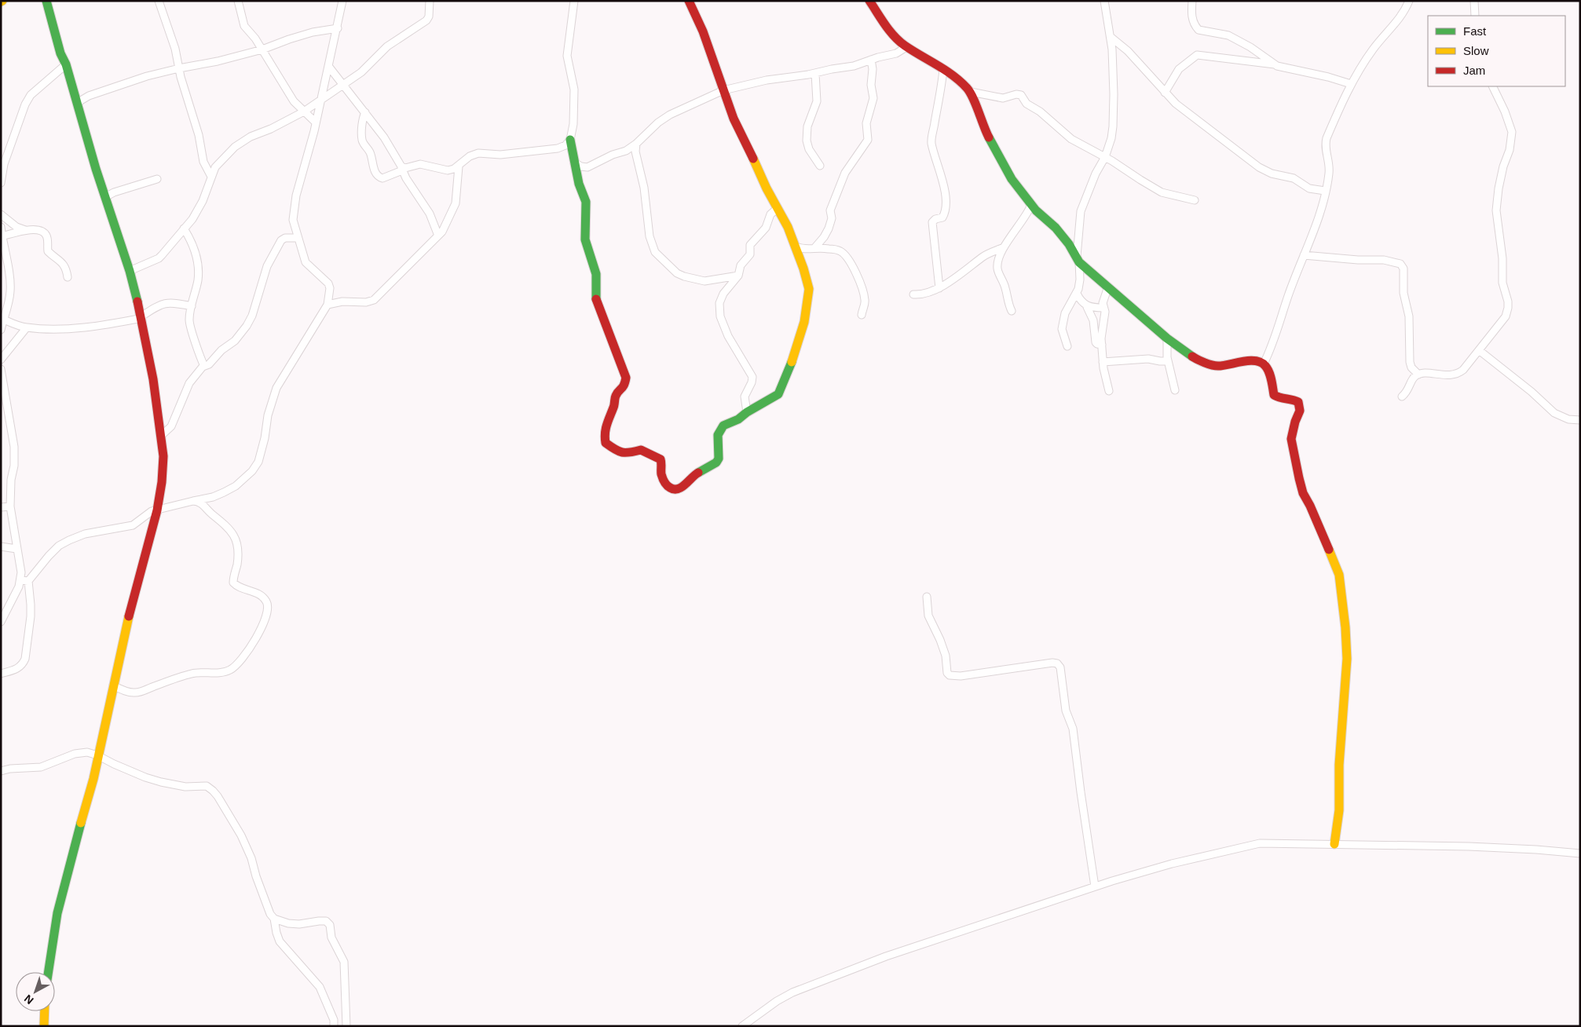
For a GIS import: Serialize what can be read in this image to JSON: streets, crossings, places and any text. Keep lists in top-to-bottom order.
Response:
{
  "legend": ["Fast", "Slow", "Jam"],
  "north": "bottom left"
}
